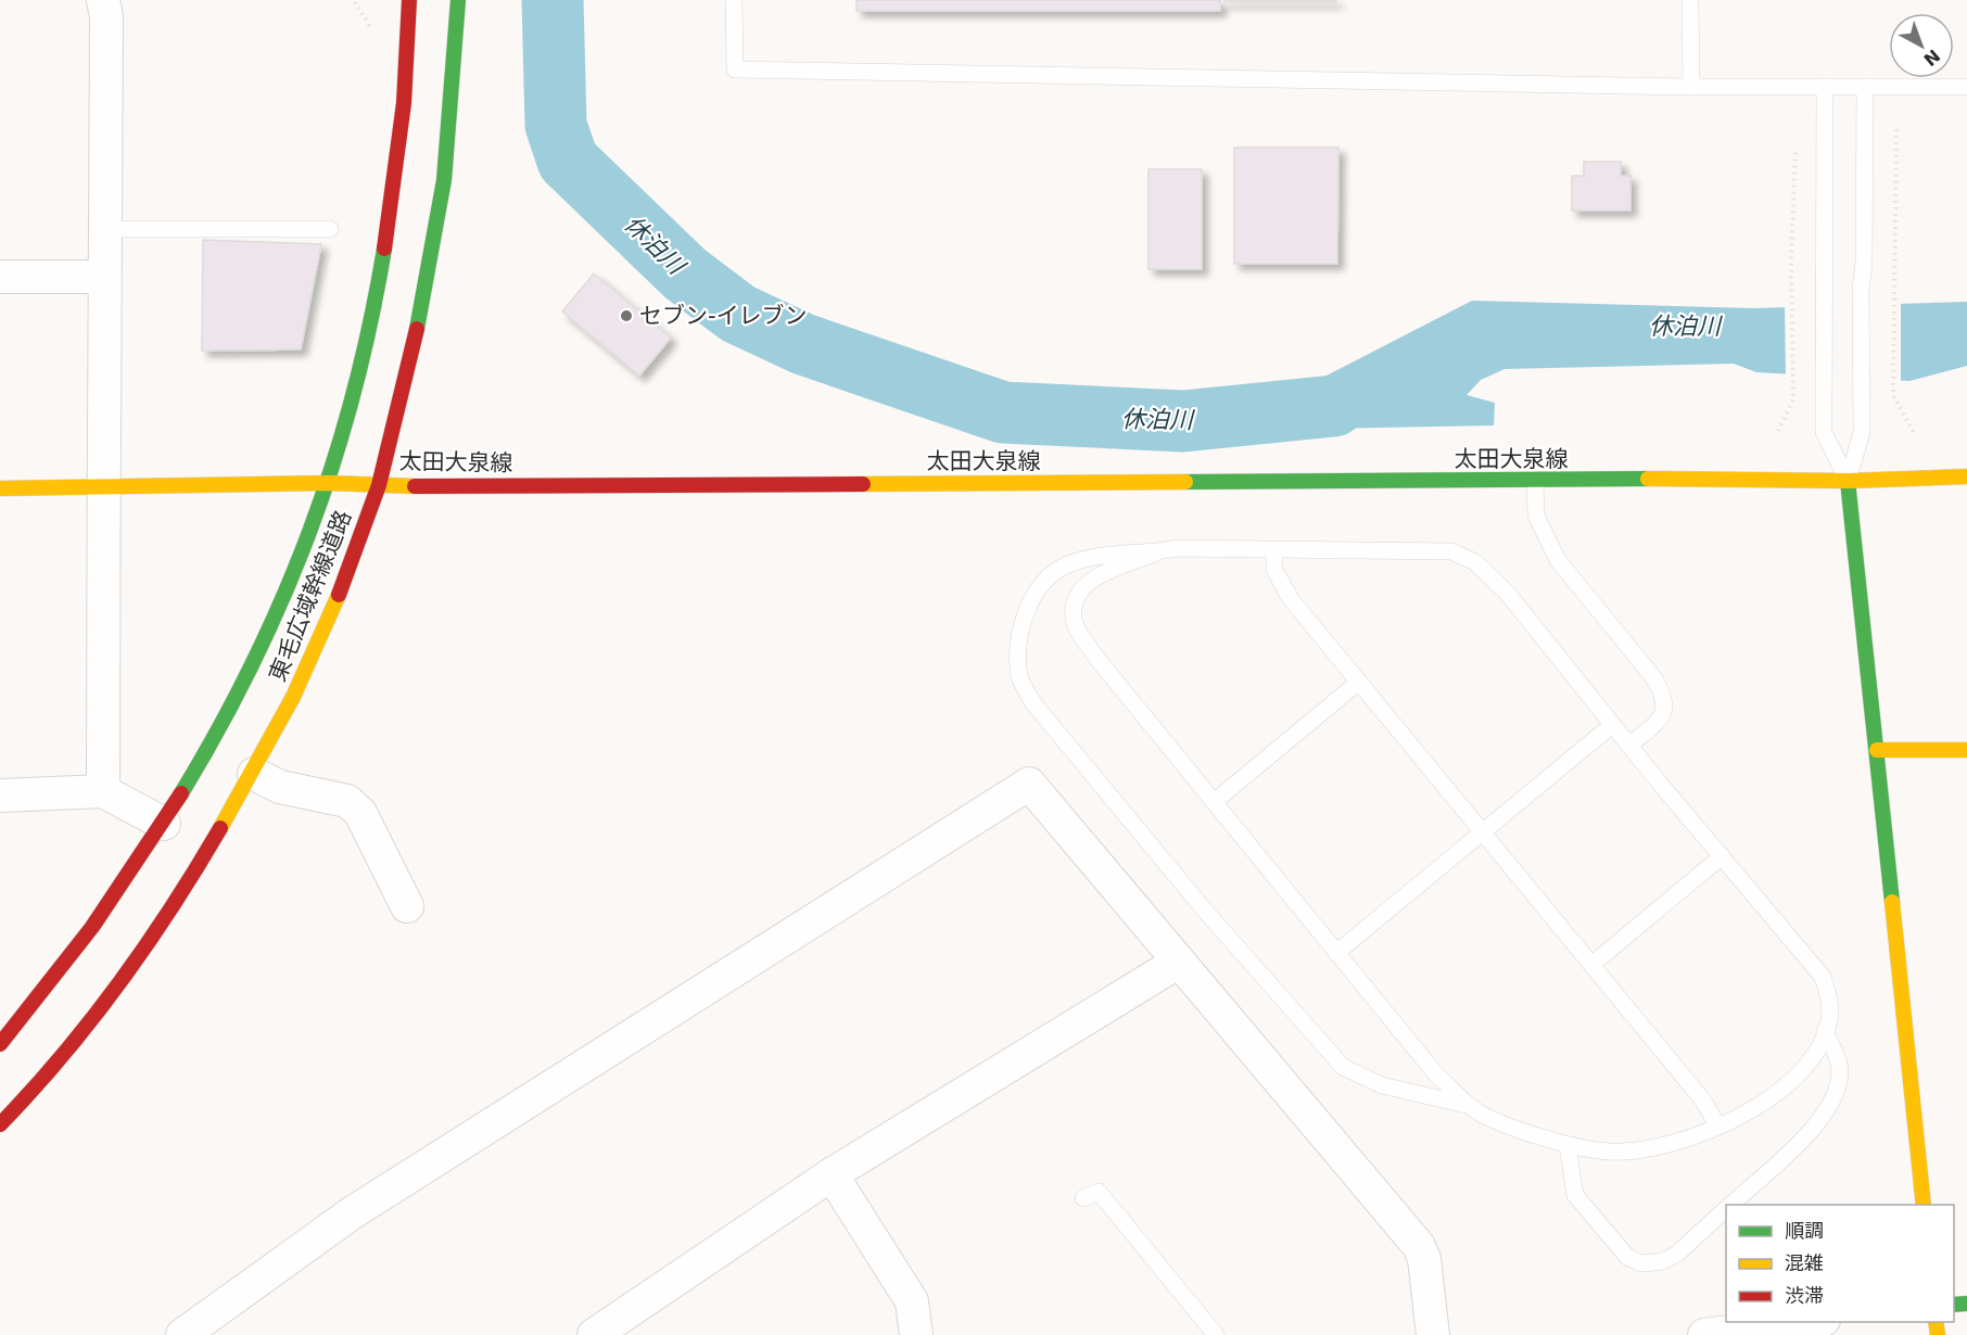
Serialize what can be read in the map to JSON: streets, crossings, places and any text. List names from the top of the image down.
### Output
{
  "streets": {
    "main road": ["太田大泉線", "東毛広域幹線道路"]
  },
  "crossings": [
    ["太田大泉線", "東毛広域幹線道路"]
  ],
  "water": ["休泊川"],
  "places": ["セブン-イレブン"],
  "legend": ["順調", "混雑", "渋滞"],
  "north": "bottom right"
}
